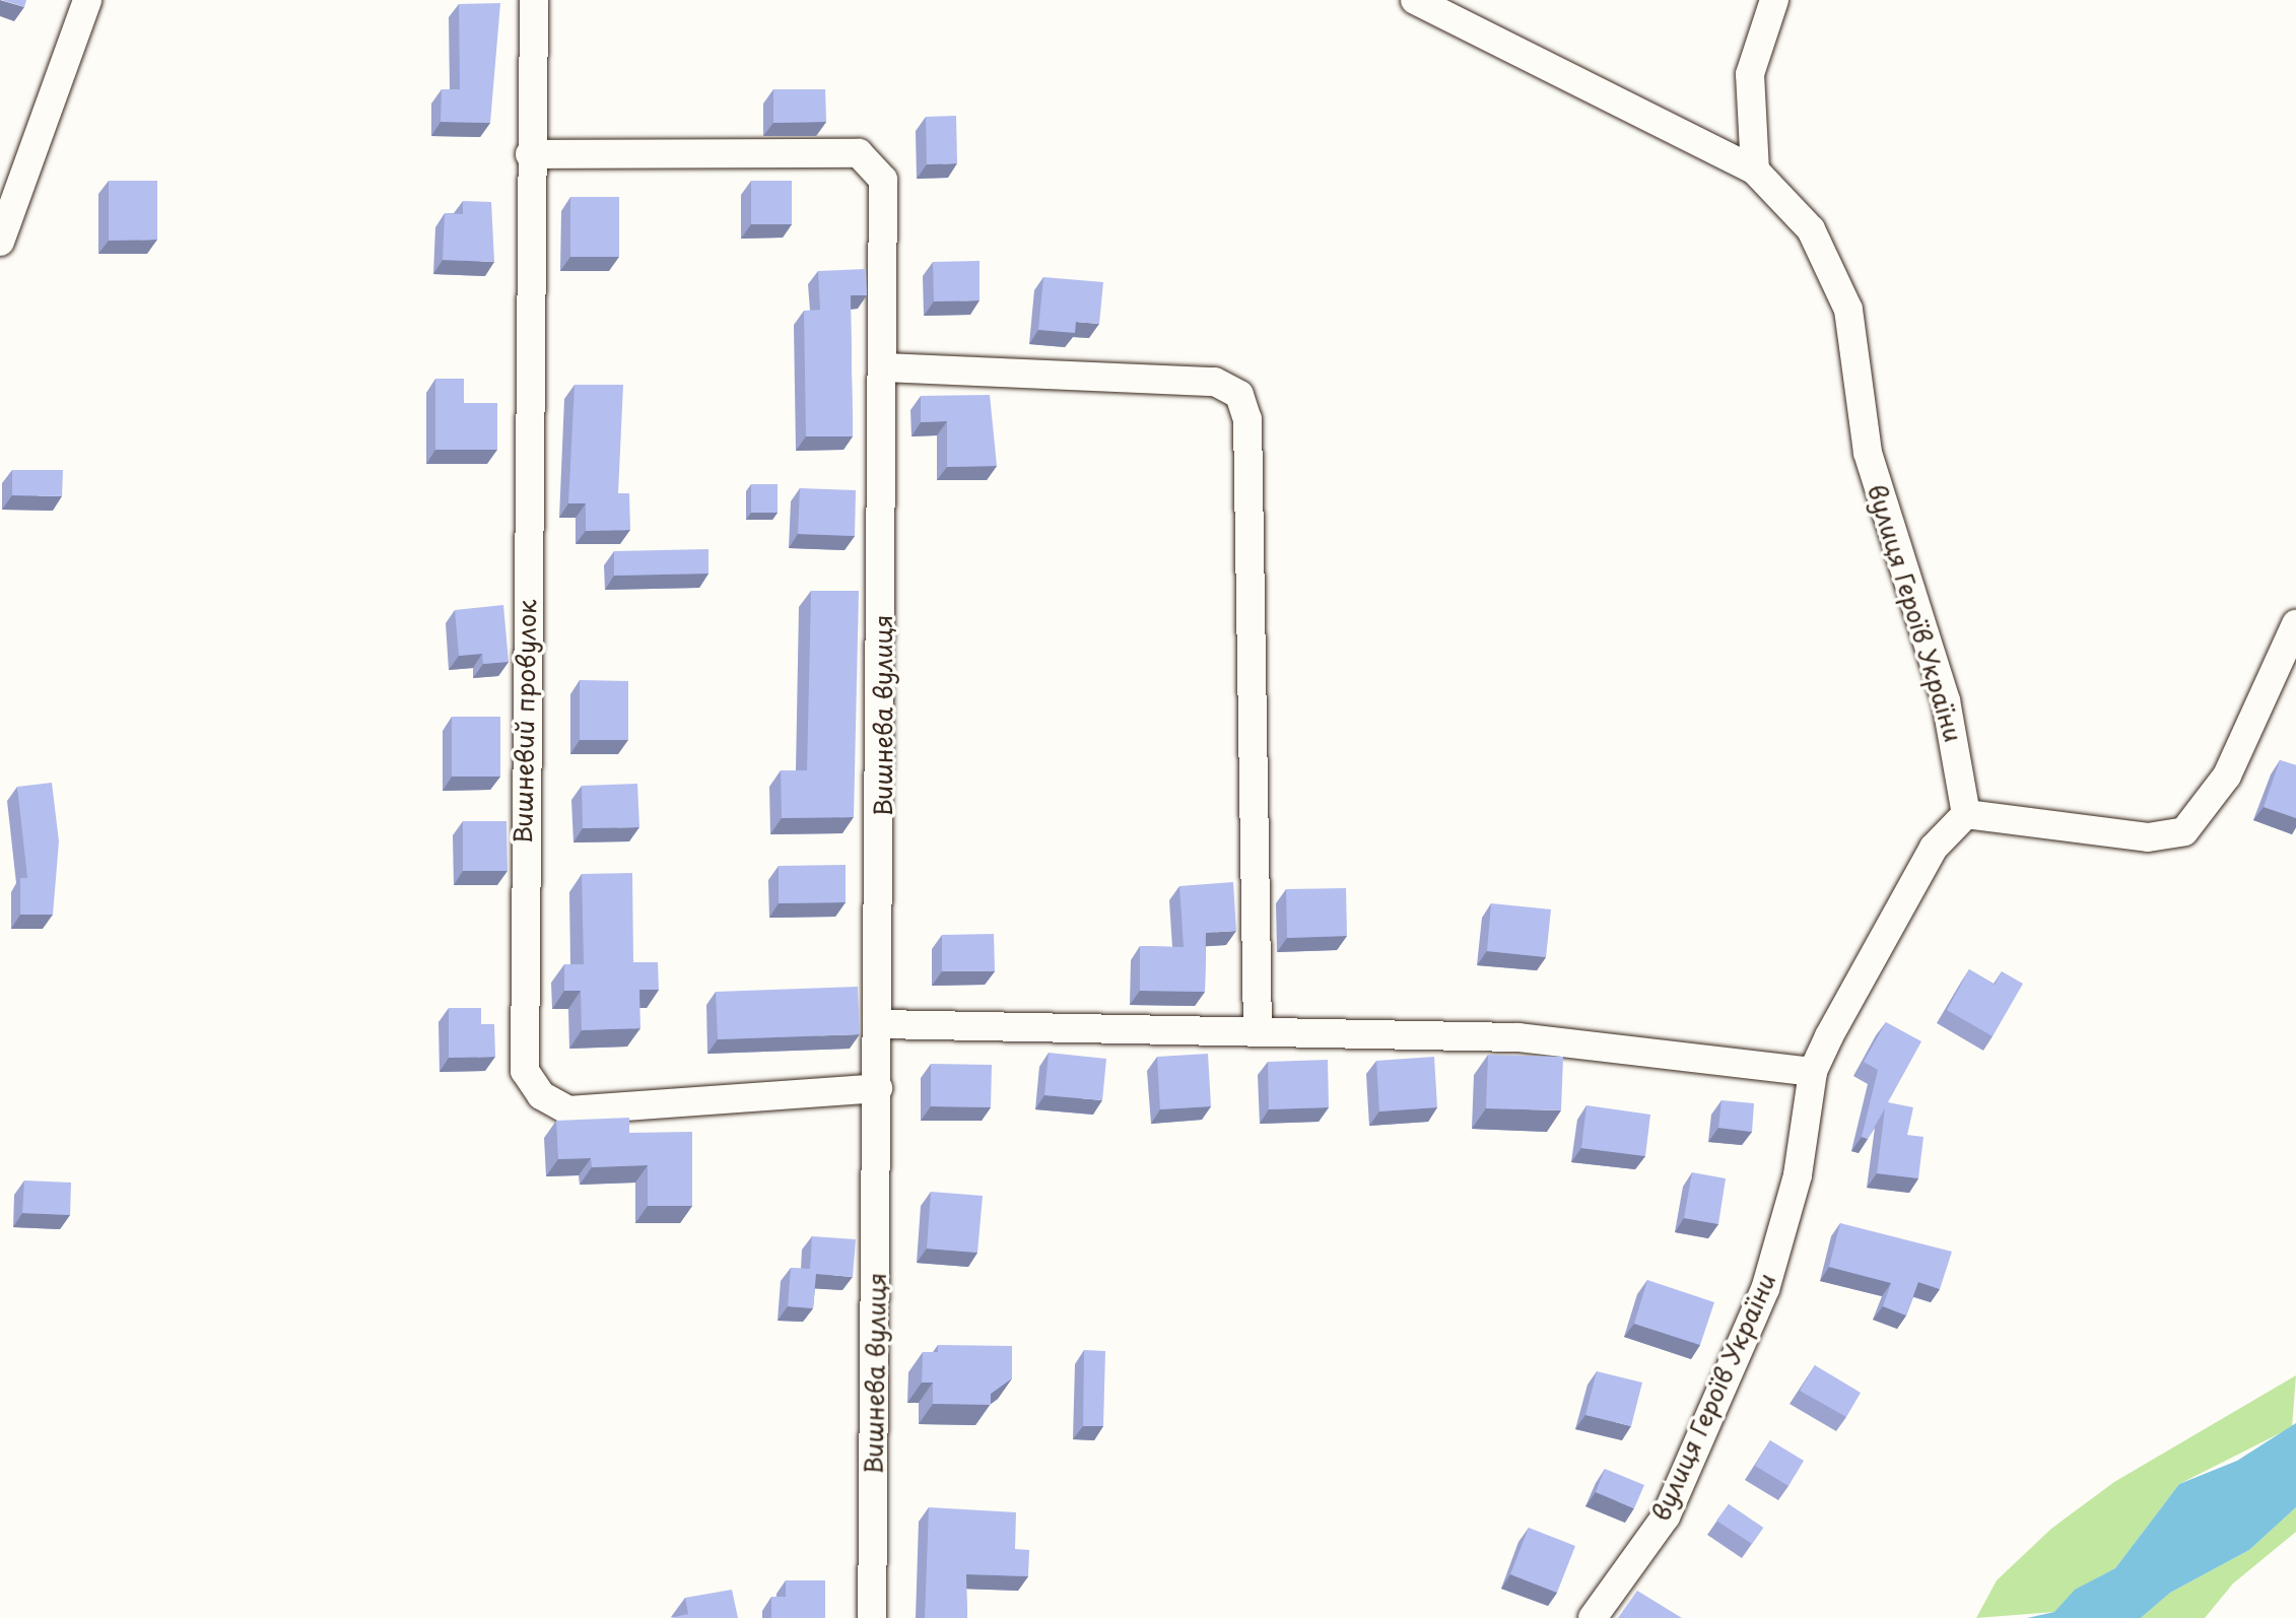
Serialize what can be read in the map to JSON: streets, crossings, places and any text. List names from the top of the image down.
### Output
{
  "streets": {
    "street": ["вулиця Героїв України", "Вишнева вулиця", "Вишневий провулок"]
  },
  "crossings": [
    ["Вишнева вулиця", "Вишневий провулок"]
  ]
}
